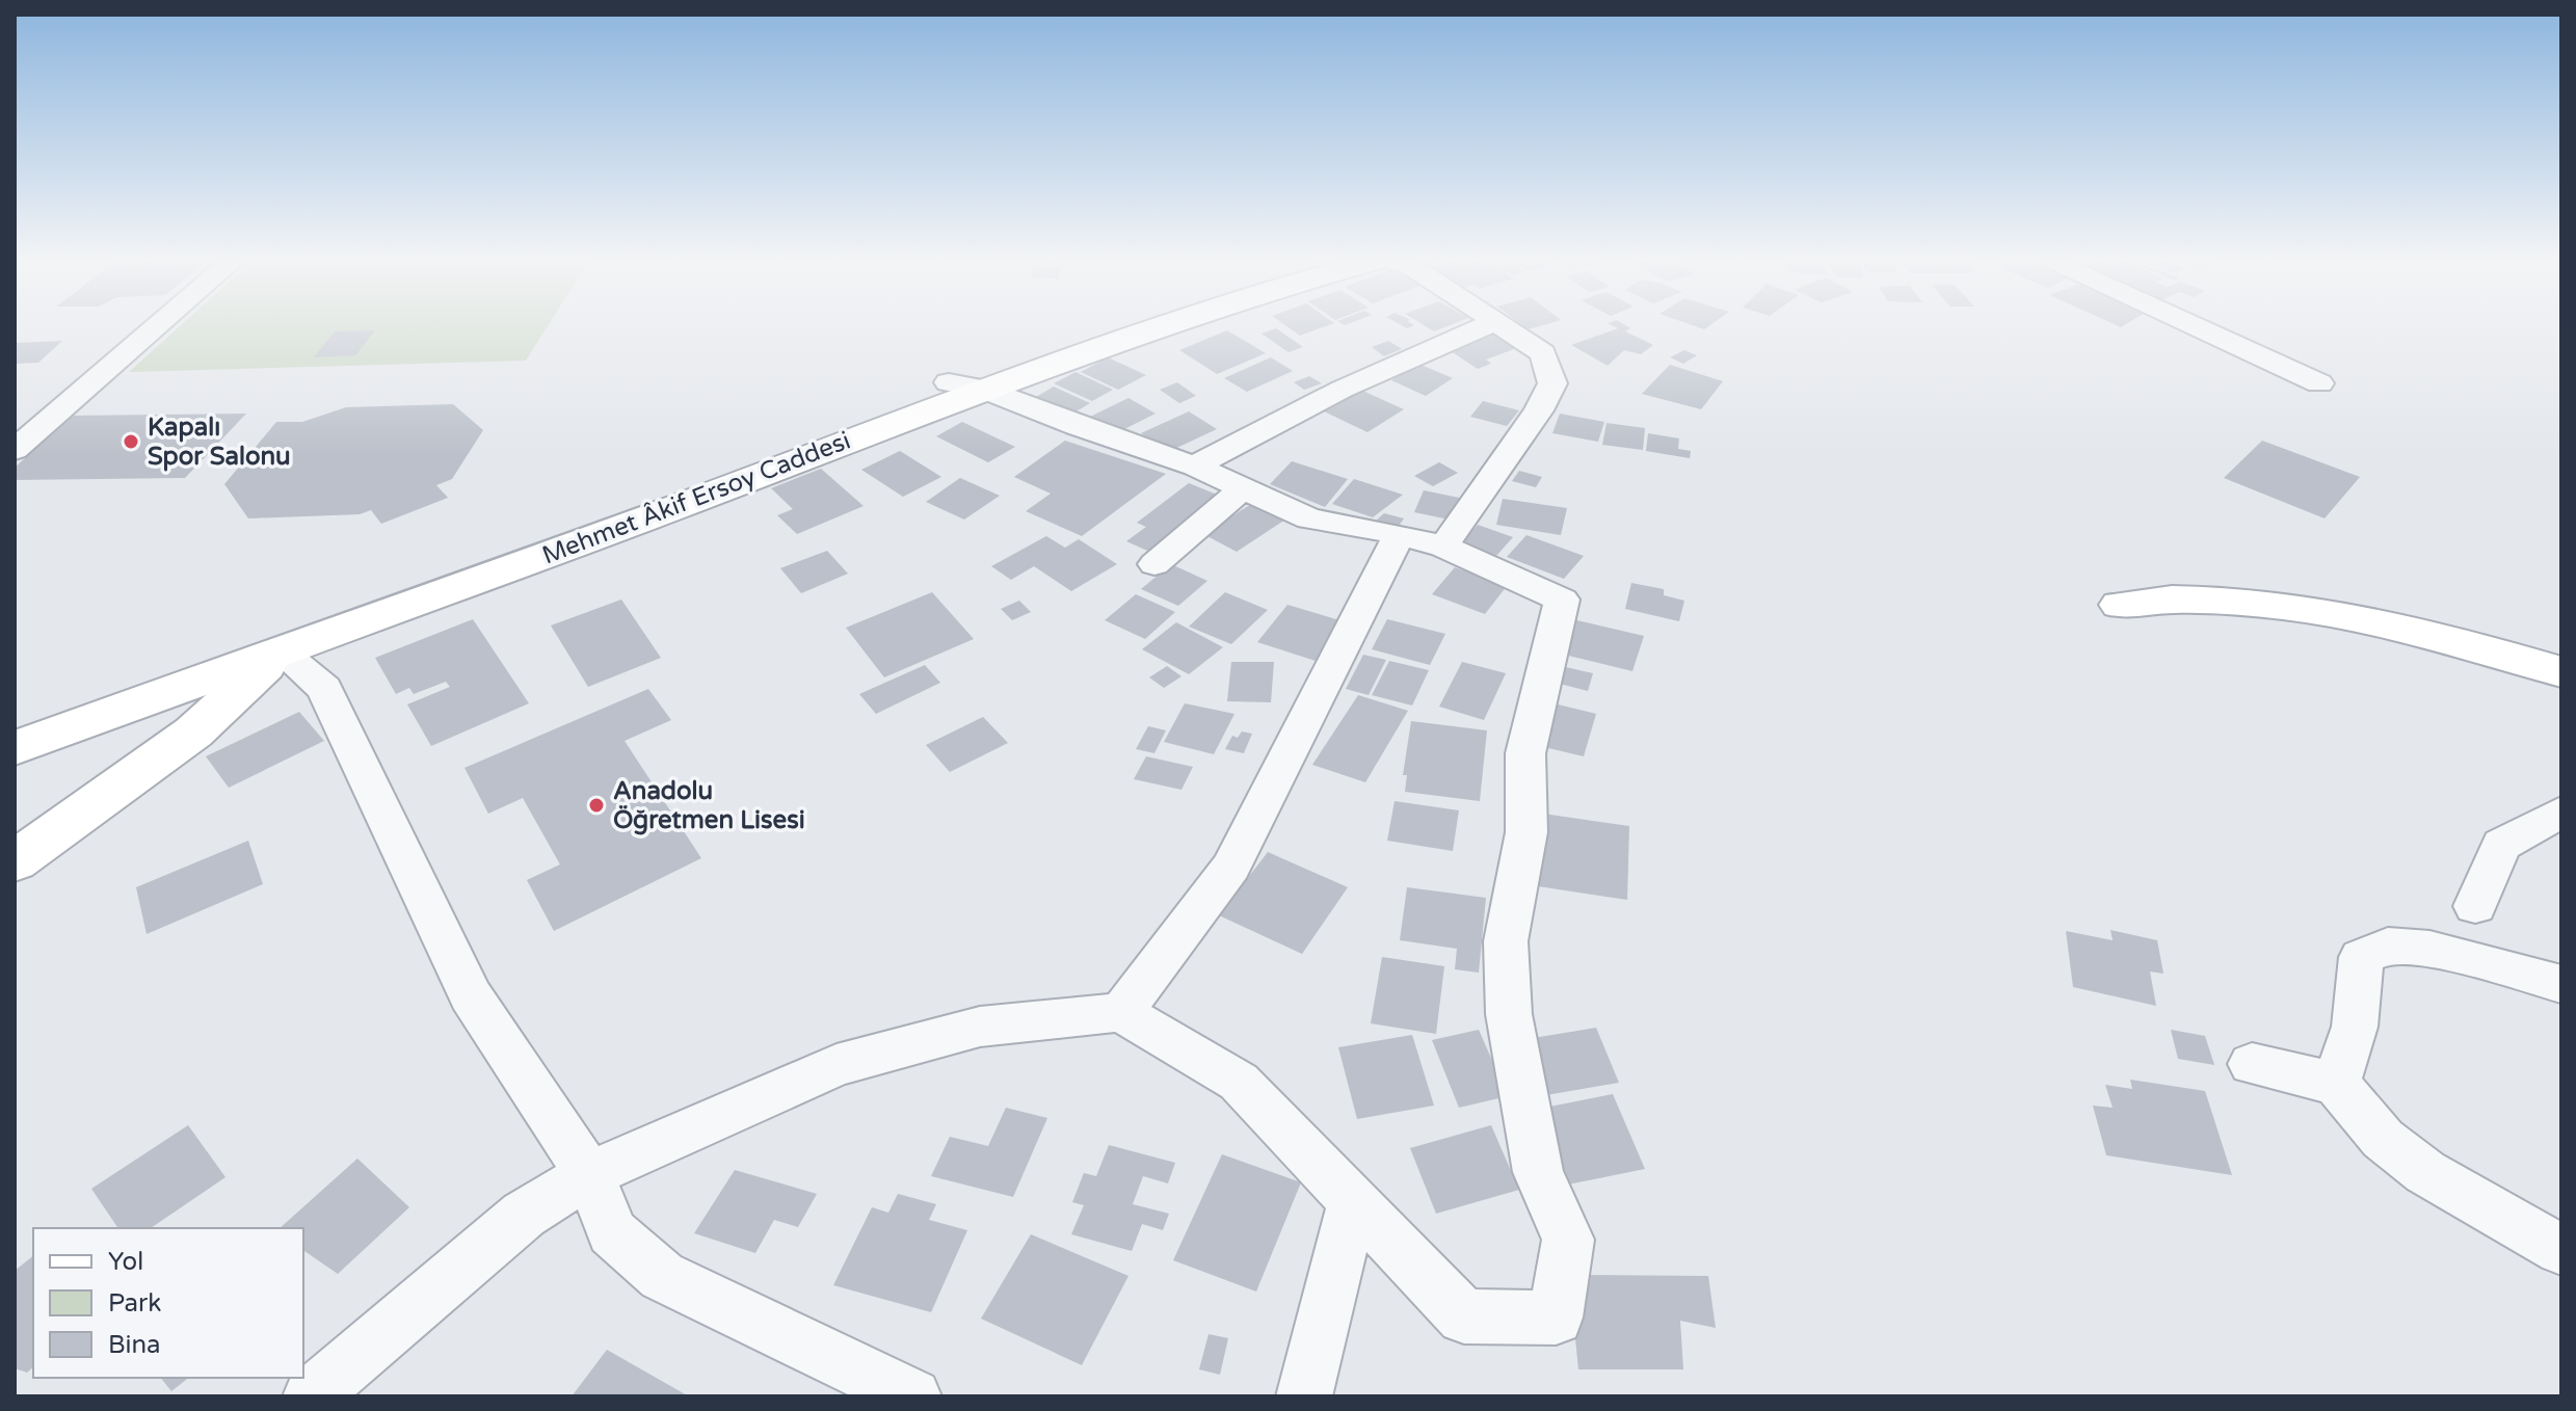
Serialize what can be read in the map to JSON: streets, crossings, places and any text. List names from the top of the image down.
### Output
{
  "streets": {
    "main road": ["Mehmet Âkif Ersoy Caddesi"]
  },
  "places": ["Kapalı Spor Salonu", "Anadolu Öğretmen Lisesi"],
  "legend": ["Yol", "Park", "Bina"]
}
